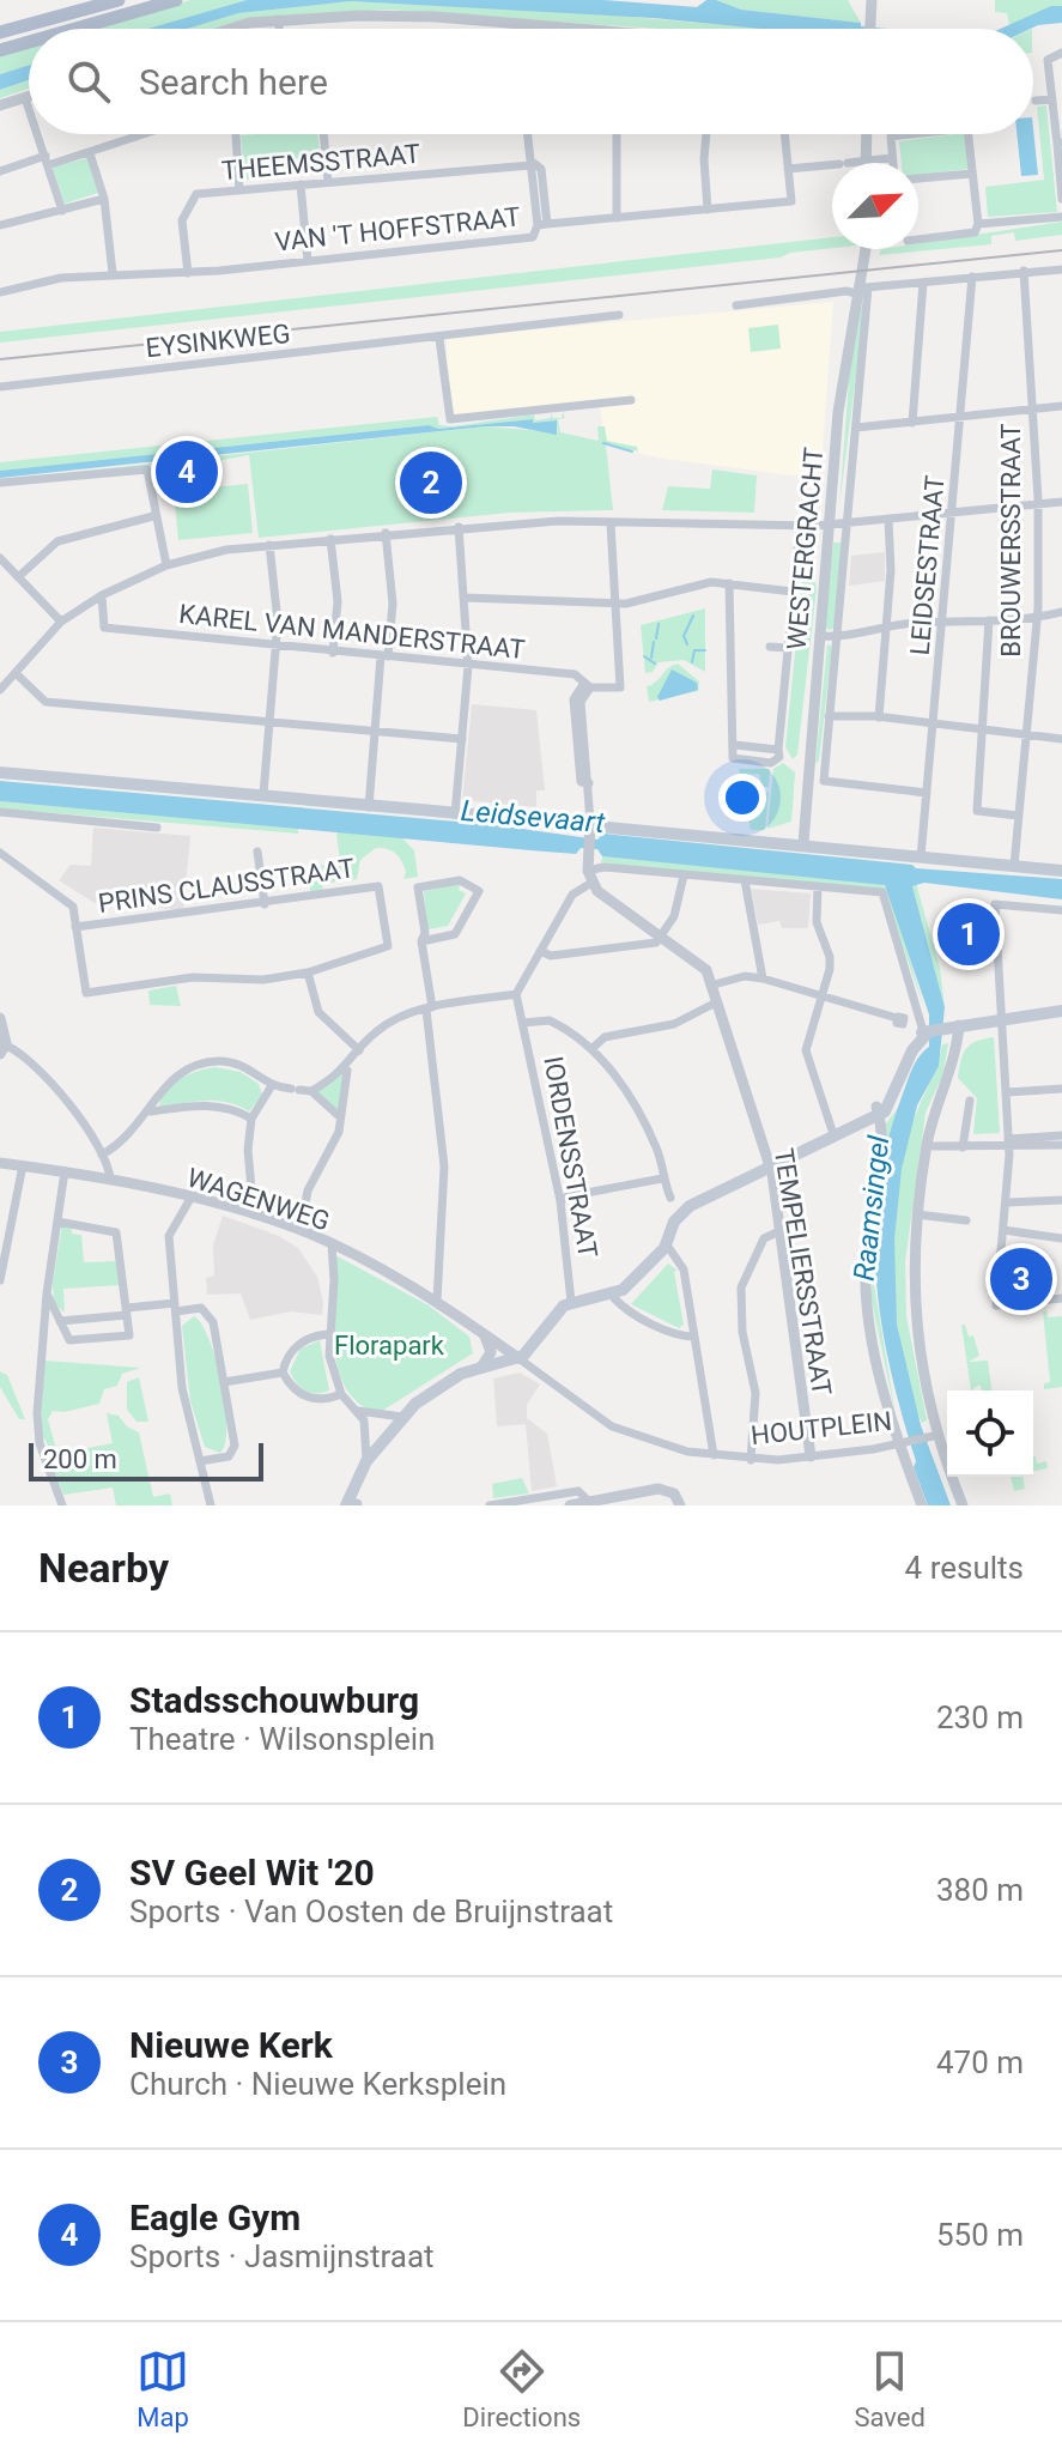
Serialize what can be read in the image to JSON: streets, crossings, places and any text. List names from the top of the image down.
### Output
{
  "streets": {
    "street": [
      "THEEMSSTRAAT",
      "VAN 'T HOFFSTRAAT",
      "EYSINKWEG",
      "BROUWERSSTRAAT",
      "WESTERGRACHT",
      "LEIDSESTRAAT",
      "KAREL VAN MANDERSTRAAT",
      "PRINS CLAUSSTRAAT",
      "IORDENSSTRAAT",
      "WAGENWEG",
      "TEMPELIERSSTRAAT",
      "HOUTPLEIN"
    ]
  },
  "crossings": [
    ["THEEMSSTRAAT", "VAN 'T HOFFSTRAAT"],
    ["WAGENWEG", "HOUTPLEIN"],
    ["TEMPELIERSSTRAAT", "HOUTPLEIN"]
  ],
  "water": ["Leidsevaart", "Raamsingel"],
  "parks": ["Florapark"],
  "scale_bar": "200 m",
  "north": "top right",
  "page": {
    "search": "Search here",
    "pins": [
      "4",
      "2",
      "1",
      "3"
    ],
    "scale": "200 m",
    "heading": ["Nearby", "4 results"],
    "list": [
      {
        "mark": "1",
        "name": "Stadsschouwburg",
        "note": "Theatre · Wilsonsplein",
        "value": "230 m"
      },
      {
        "mark": "2",
        "name": "SV Geel Wit '20",
        "note": "Sports · Van Oosten de Bruijnstraat",
        "value": "380 m"
      },
      {
        "mark": "3",
        "name": "Nieuwe Kerk",
        "note": "Church · Nieuwe Kerksplein",
        "value": "470 m"
      },
      {
        "mark": "4",
        "name": "Eagle Gym",
        "note": "Sports · Jasmijnstraat",
        "value": "550 m"
      }
    ],
    "nav": ["Map", "Directions", "Saved"]
  }
}
